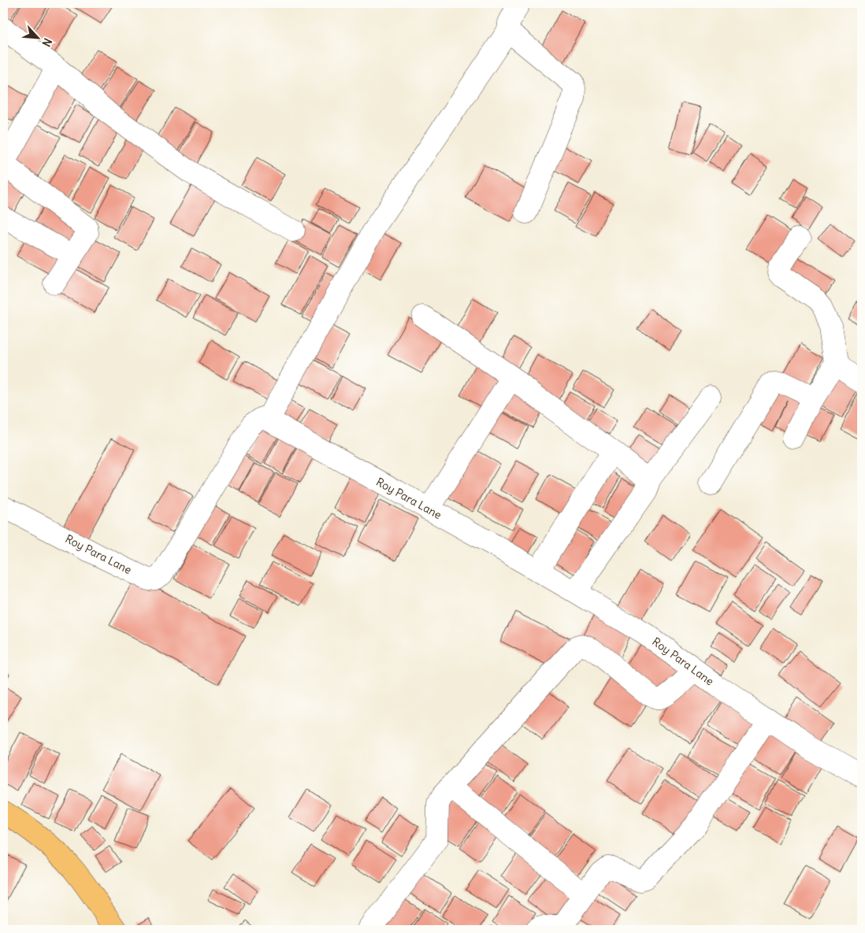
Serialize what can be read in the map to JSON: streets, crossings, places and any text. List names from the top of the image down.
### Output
{
  "streets": {
    "street": ["Roy Para Lane"]
  },
  "north": "bottom right"
}
